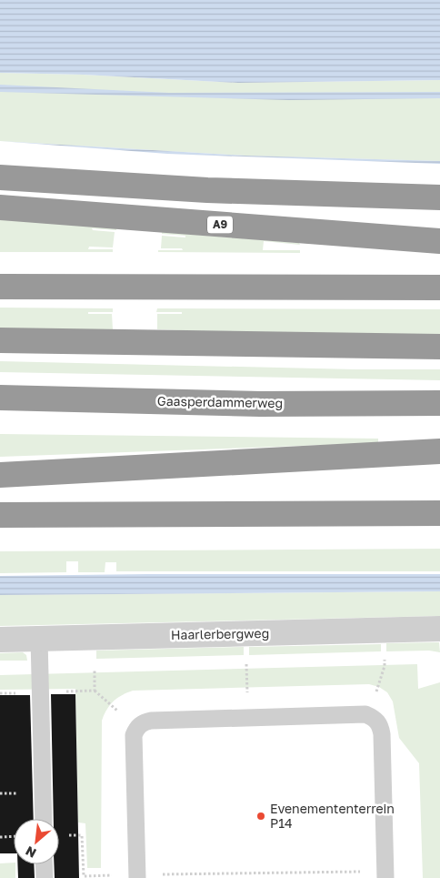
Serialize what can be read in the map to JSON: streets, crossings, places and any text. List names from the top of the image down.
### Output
{
  "streets": {
    "highway": ["A9", "Gaasperdammerweg"],
    "street": ["Haarlerbergweg"]
  },
  "places": ["Evenemententerrein P14"],
  "north": "bottom left"
}
